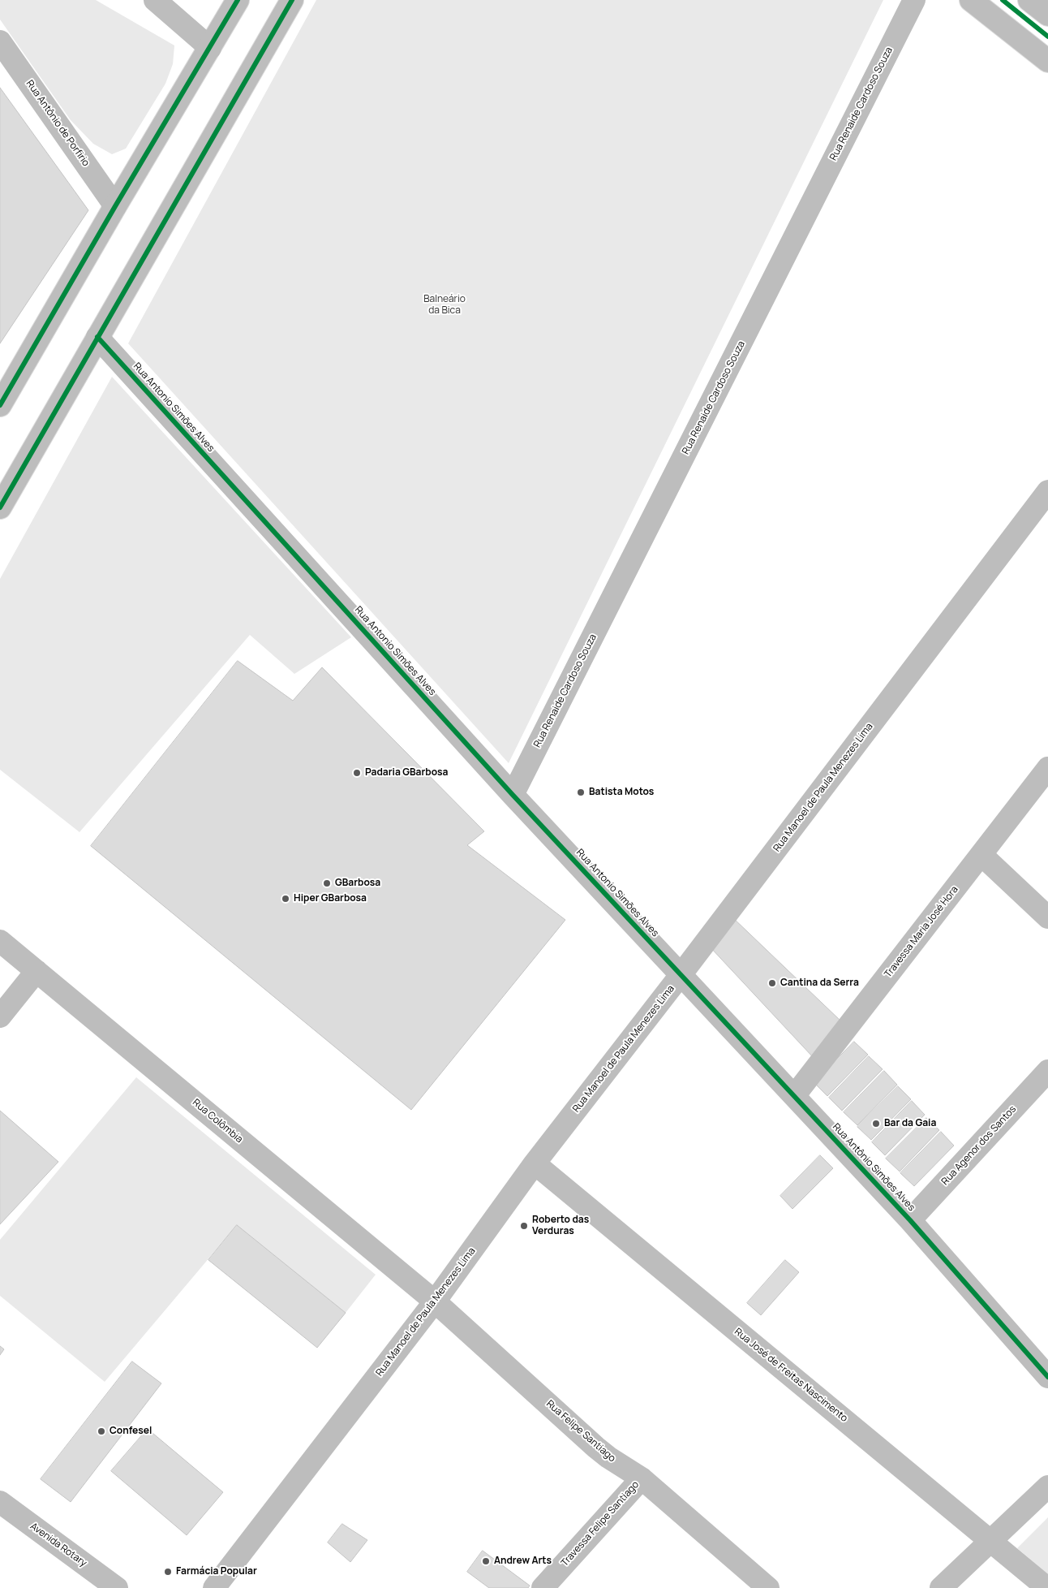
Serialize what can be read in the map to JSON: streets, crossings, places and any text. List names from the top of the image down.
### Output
{
  "streets": {
    "street": [
      "Rua Renaide Cardoso Souza",
      "Rua Antônio de Porfirio",
      "Rua Antonio Simões Alves",
      "Rua Manoel de Paula Menezes Lima",
      "Travessa Maria José Hora",
      "Rua Colômbia",
      "Rua Agenor dos Santos",
      "Rua Antônio Simões Alves",
      "Rua José de Freitas Nascimento",
      "Rua Felipe Santiago",
      "Travessa Felipe Santiago",
      "Avenida Rotary"
    ]
  },
  "crossings": [
    ["Rua Renaide Cardoso Souza", "Rua Antonio Simões Alves"],
    ["Rua Antonio Simões Alves", "Rua Manoel de Paula Menezes Lima"],
    ["Rua Antonio Simões Alves", "Rua Antônio Simões Alves"],
    ["Rua Manoel de Paula Menezes Lima", "Rua Colômbia"],
    ["Rua Manoel de Paula Menezes Lima", "Rua Antônio Simões Alves"],
    ["Rua Manoel de Paula Menezes Lima", "Rua José de Freitas Nascimento"],
    ["Rua Manoel de Paula Menezes Lima", "Rua Felipe Santiago"],
    ["Travessa Maria José Hora", "Rua Antônio Simões Alves"],
    ["Rua Colômbia", "Rua Felipe Santiago"],
    ["Rua Agenor dos Santos", "Rua Antônio Simões Alves"],
    ["Rua Felipe Santiago", "Travessa Felipe Santiago"]
  ],
  "parks": ["Balneário da Bica"],
  "places": [
    "Padaria GBarbosa",
    "Batista Motos",
    "GBarbosa",
    "Hiper GBarbosa",
    "Cantina da Serra",
    "Bar da Gaia",
    "Roberto das Verduras",
    "Confesel",
    "Andrew Arts",
    "Farmácia Popular"
  ]
}
